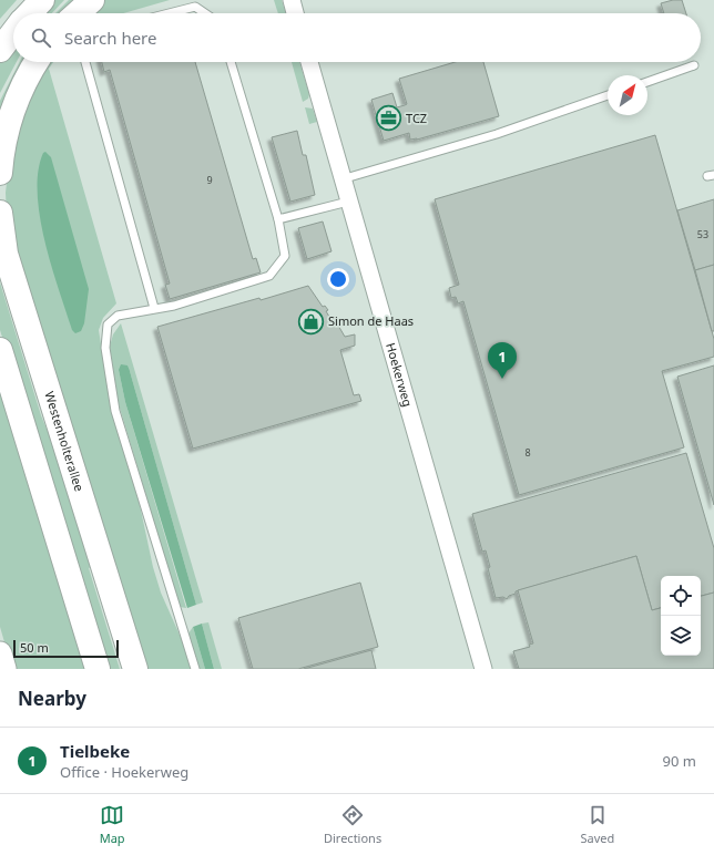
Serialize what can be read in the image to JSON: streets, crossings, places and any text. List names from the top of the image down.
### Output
{
  "streets": {
    "main road": ["Westenholterallee"],
    "street": ["Hoekerweg"]
  },
  "places": {
    "office": ["TCZ"],
    "shop": ["Simon de Haas"]
  },
  "house_numbers": ["9", "53", "8"],
  "scale_bar": "50 m",
  "north": "top right",
  "page": {
    "search": "Search here",
    "pins": "1",
    "scale": "50 m",
    "heading": "Nearby",
    "list": [
      {
        "mark": "1",
        "name": "Tielbeke",
        "note": "Office · Hoekerweg",
        "value": "90 m"
      }
    ],
    "nav": ["Map", "Directions", "Saved"]
  }
}
